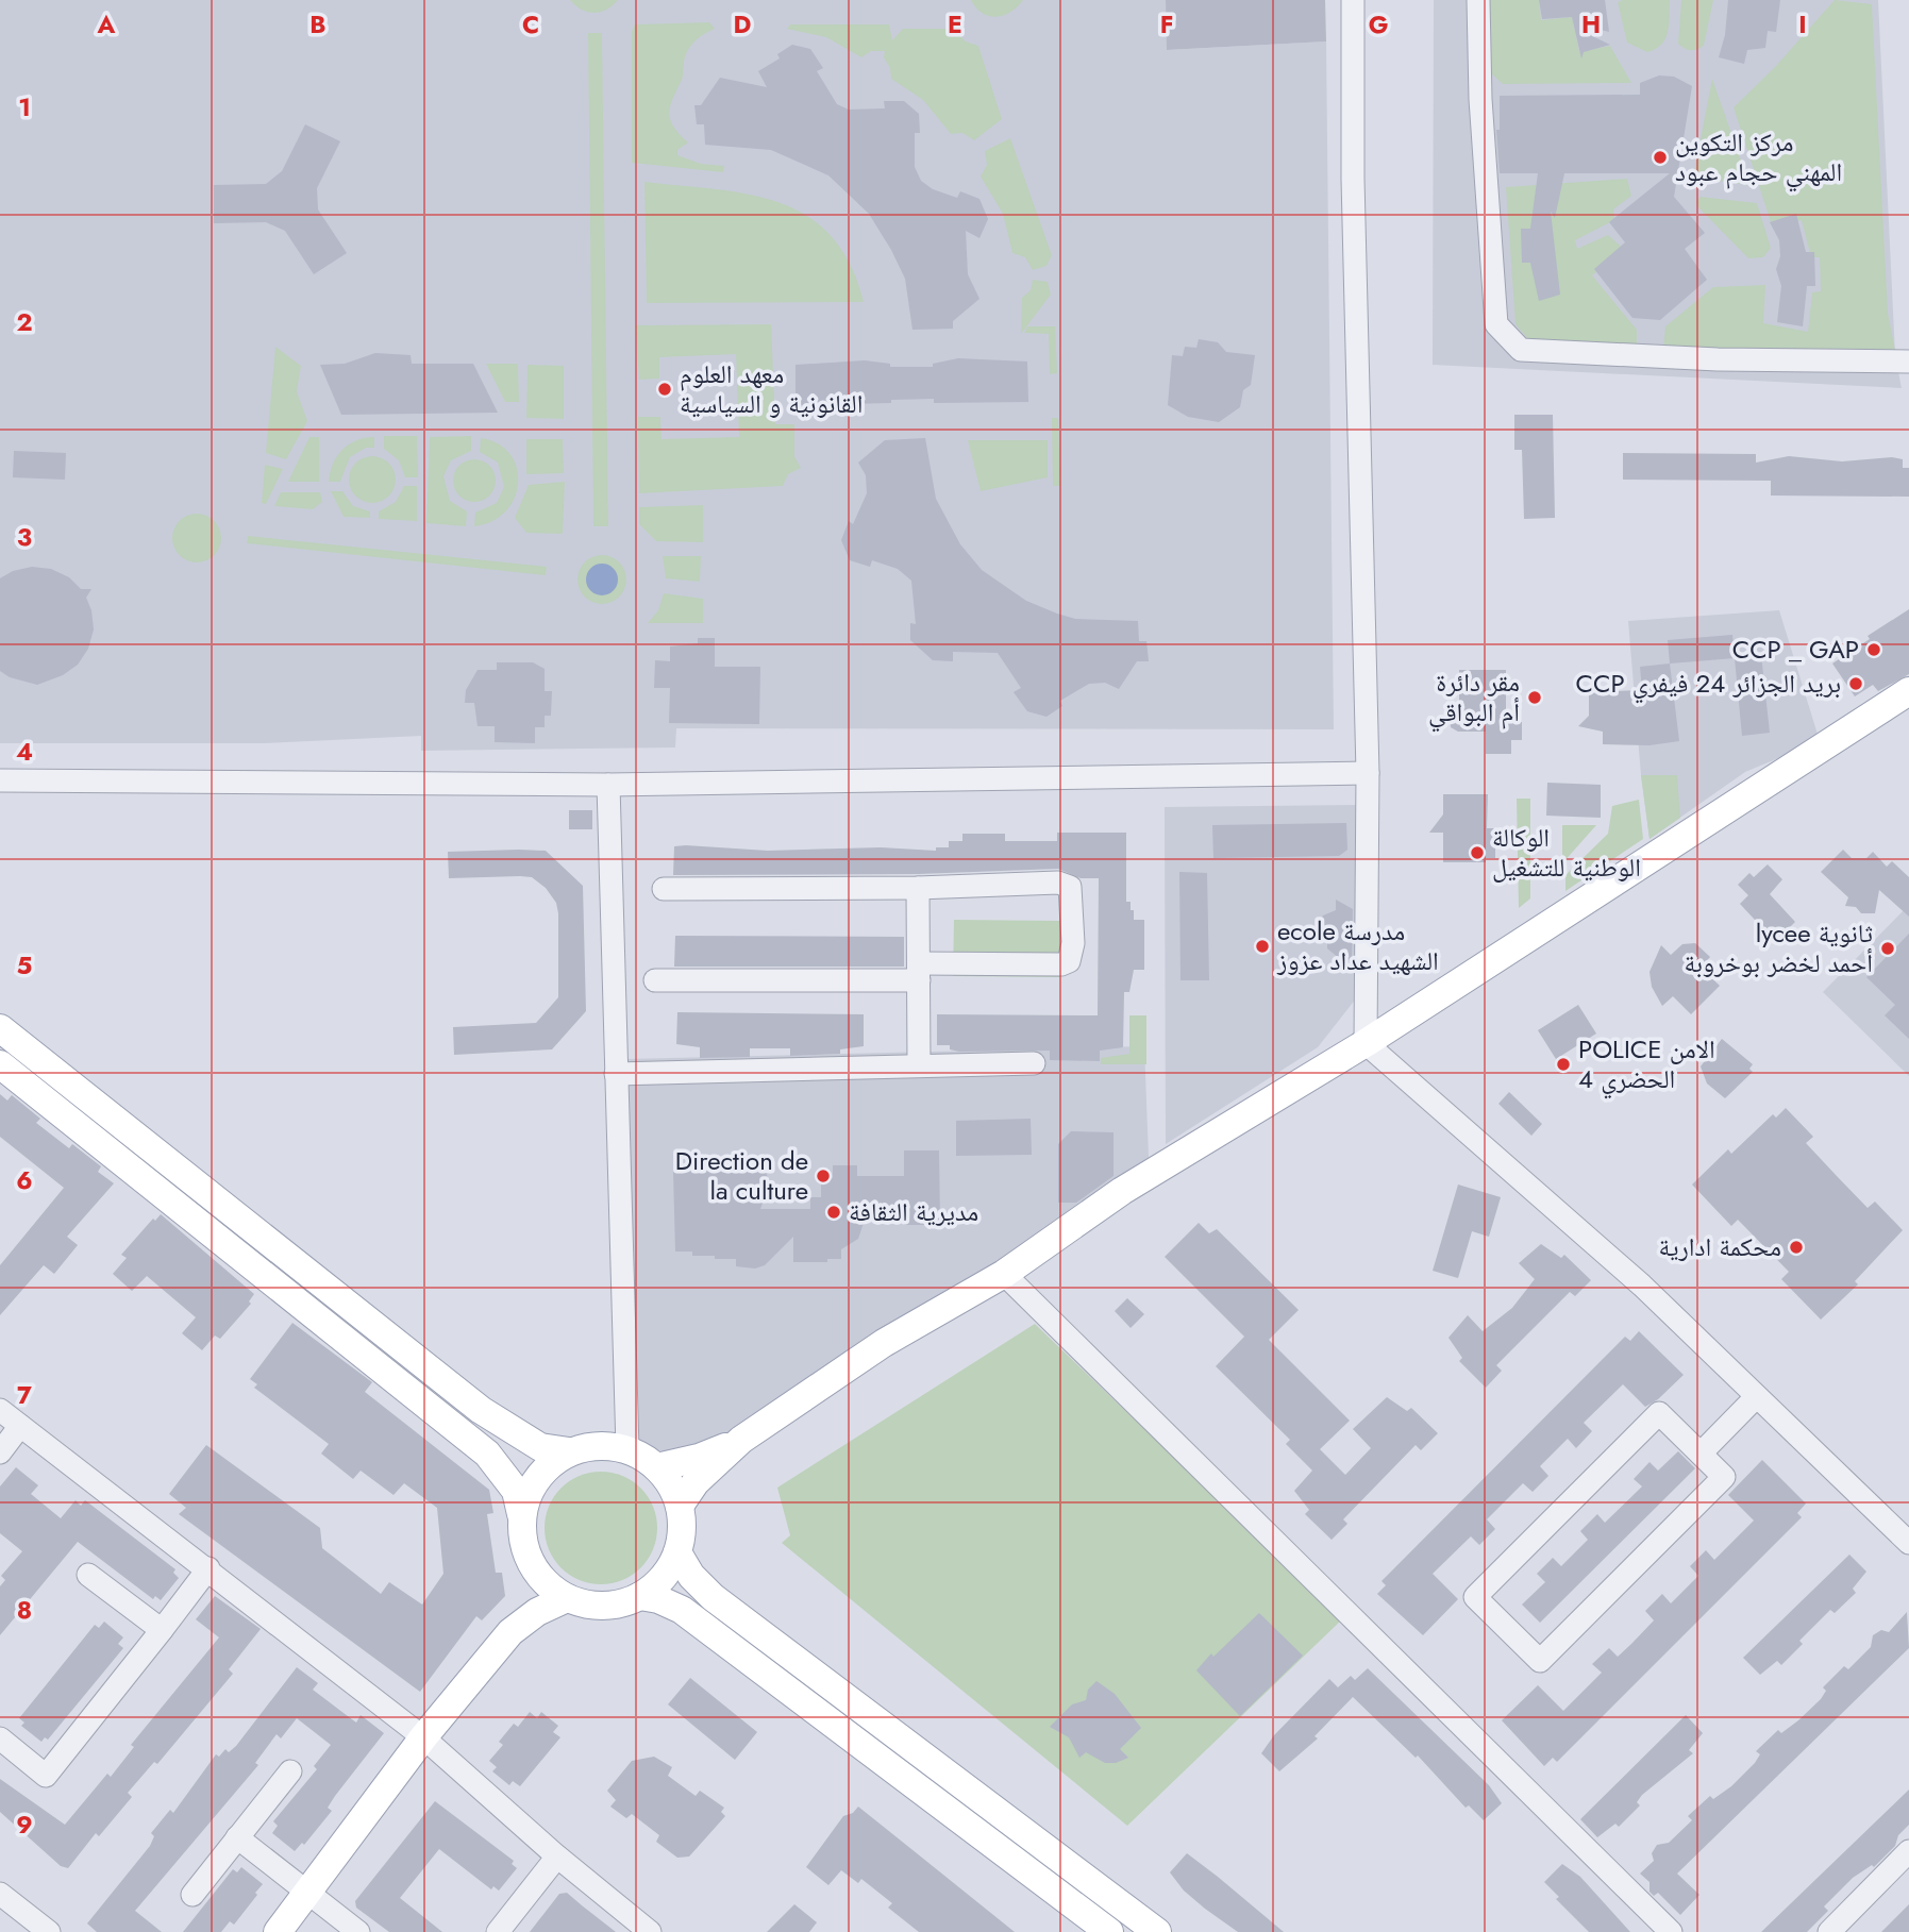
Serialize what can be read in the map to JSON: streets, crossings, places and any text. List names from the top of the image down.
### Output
{
  "places": [
    "مركز التكوين المهني حجام عبود",
    "معهد العلوم القانونية و السياسية",
    "CCP _ GAP",
    "CCP بريد الجزائر 24 فيفري",
    "مقر دائرة أم البواقي",
    "الوكالة الوطنية للتشغيل",
    "ecole مدرسة الشهيد عداد عزوز",
    "lycee ثانوية أحمد لخضر بوخروبة",
    "POLICE الامن الحضري 4",
    "Direction de la culture",
    "مديرية الثقافة",
    "محكمة ادارية"
  ],
  "grid": {
    "columns": [
      "A",
      "B",
      "C",
      "D",
      "E",
      "F",
      "G",
      "H",
      "I"
    ],
    "rows": [
      "1",
      "2",
      "3",
      "4",
      "5",
      "6",
      "7",
      "8",
      "9"
    ]
  }
}
